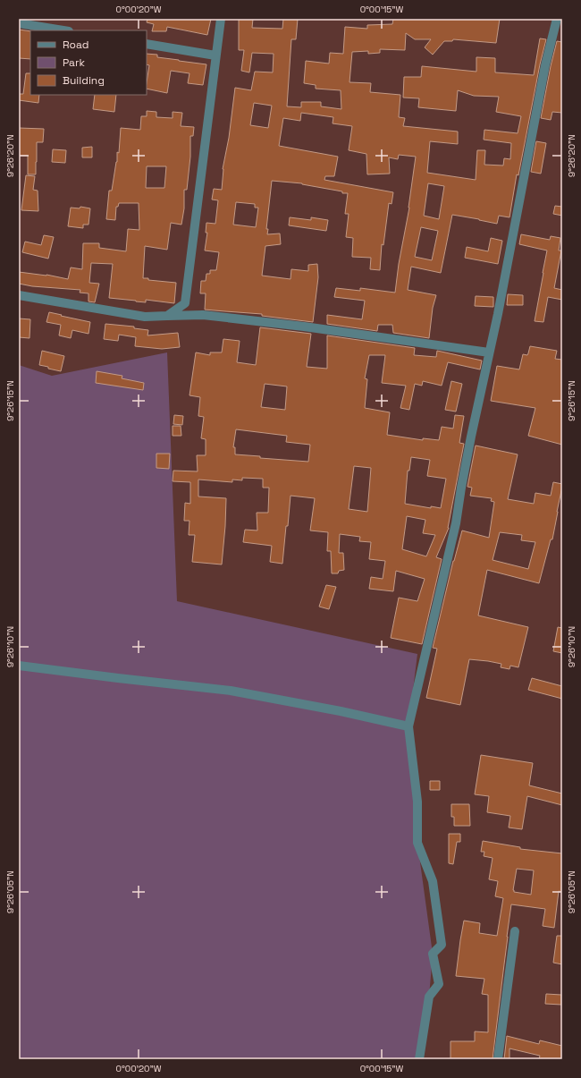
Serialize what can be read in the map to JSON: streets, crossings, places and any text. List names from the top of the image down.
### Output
{
  "legend": ["Road", "Park", "Building"],
  "coordinates": [
    "0°00'20\"W",
    "0°00'15\"W",
    "9°26'20\"N",
    "9°26'15\"N",
    "9°26'10\"N",
    "9°26'05\"N"
  ]
}
